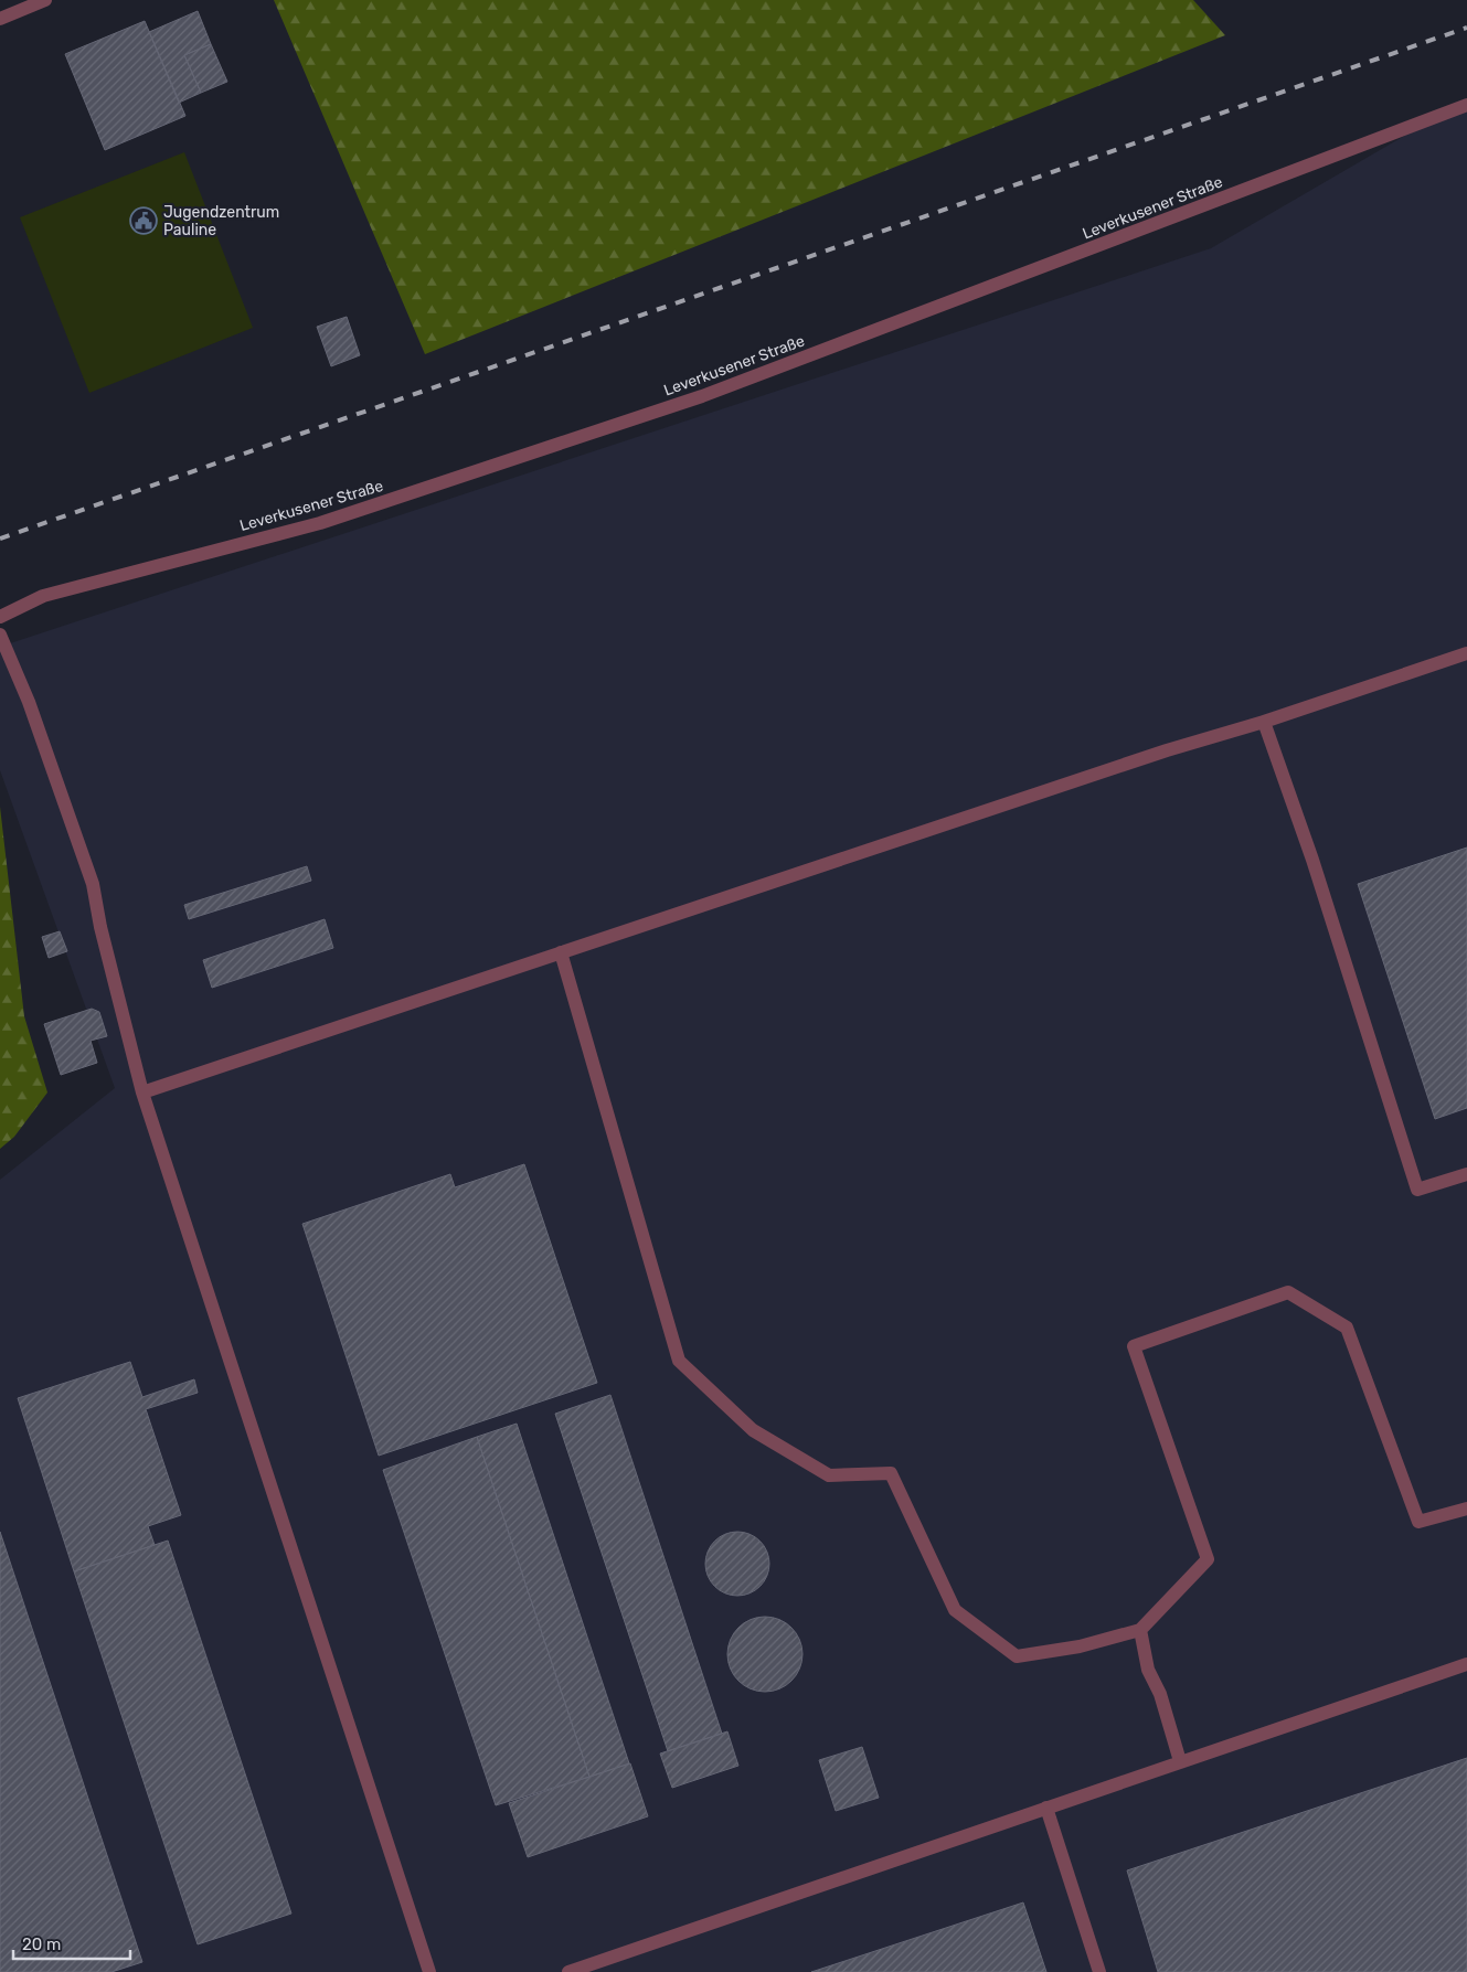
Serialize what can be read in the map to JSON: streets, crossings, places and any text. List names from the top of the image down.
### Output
{
  "streets": {
    "street": ["Leverkusener Straße"]
  },
  "places": {
    "public building": ["Jugendzentrum Pauline"]
  },
  "scale_bar": "20 m"
}
